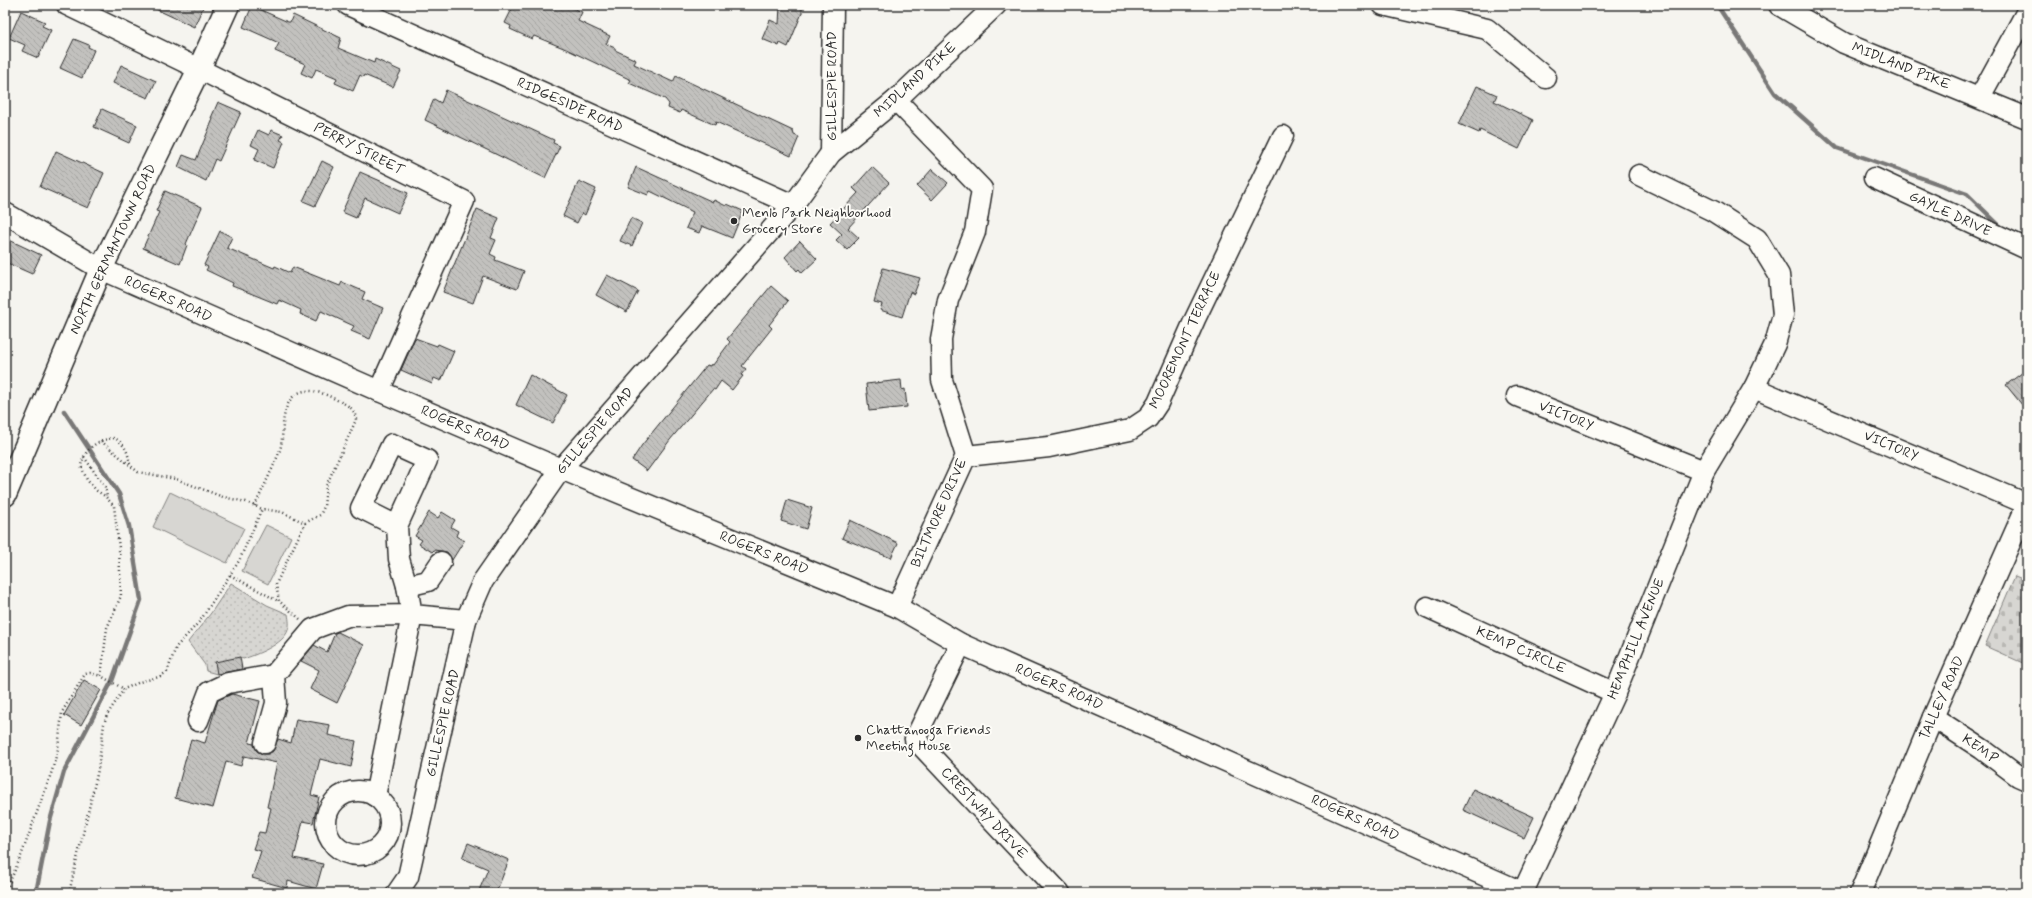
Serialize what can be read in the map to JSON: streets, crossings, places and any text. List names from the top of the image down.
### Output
{
  "streets": {
    "main road": ["NORTH GERMANTOWN ROAD"],
    "street": [
      "MIDLAND PIKE",
      "GILLESPIE ROAD",
      "RIDGESIDE ROAD",
      "PERRY STREET",
      "GAYLE DRIVE",
      "ROGERS ROAD",
      "MOOREMONT TERRACE",
      "VICTORY",
      "BILTMORE DRIVE",
      "HEMPHILL AVENUE",
      "KEMP CIRCLE",
      "TALLEY ROAD",
      "KEMP",
      "CRESTWAY DRIVE"
    ]
  },
  "crossings": [
    ["MIDLAND PIKE", "GILLESPIE ROAD"],
    ["MIDLAND PIKE", "BILTMORE DRIVE"],
    ["GILLESPIE ROAD", "RIDGESIDE ROAD"],
    ["GILLESPIE ROAD", "ROGERS ROAD"],
    ["PERRY STREET", "NORTH GERMANTOWN ROAD"],
    ["PERRY STREET", "ROGERS ROAD"],
    ["NORTH GERMANTOWN ROAD", "ROGERS ROAD"],
    ["ROGERS ROAD", "BILTMORE DRIVE"],
    ["ROGERS ROAD", "HEMPHILL AVENUE"],
    ["ROGERS ROAD", "CRESTWAY DRIVE"],
    ["MOOREMONT TERRACE", "BILTMORE DRIVE"],
    ["VICTORY", "HEMPHILL AVENUE"],
    ["VICTORY", "TALLEY ROAD"],
    ["HEMPHILL AVENUE", "KEMP CIRCLE"],
    ["TALLEY ROAD", "KEMP"]
  ],
  "places": ["Menlo Park Neighborhood Grocery Store", "Chattanooga Friends Meeting House"]
}
